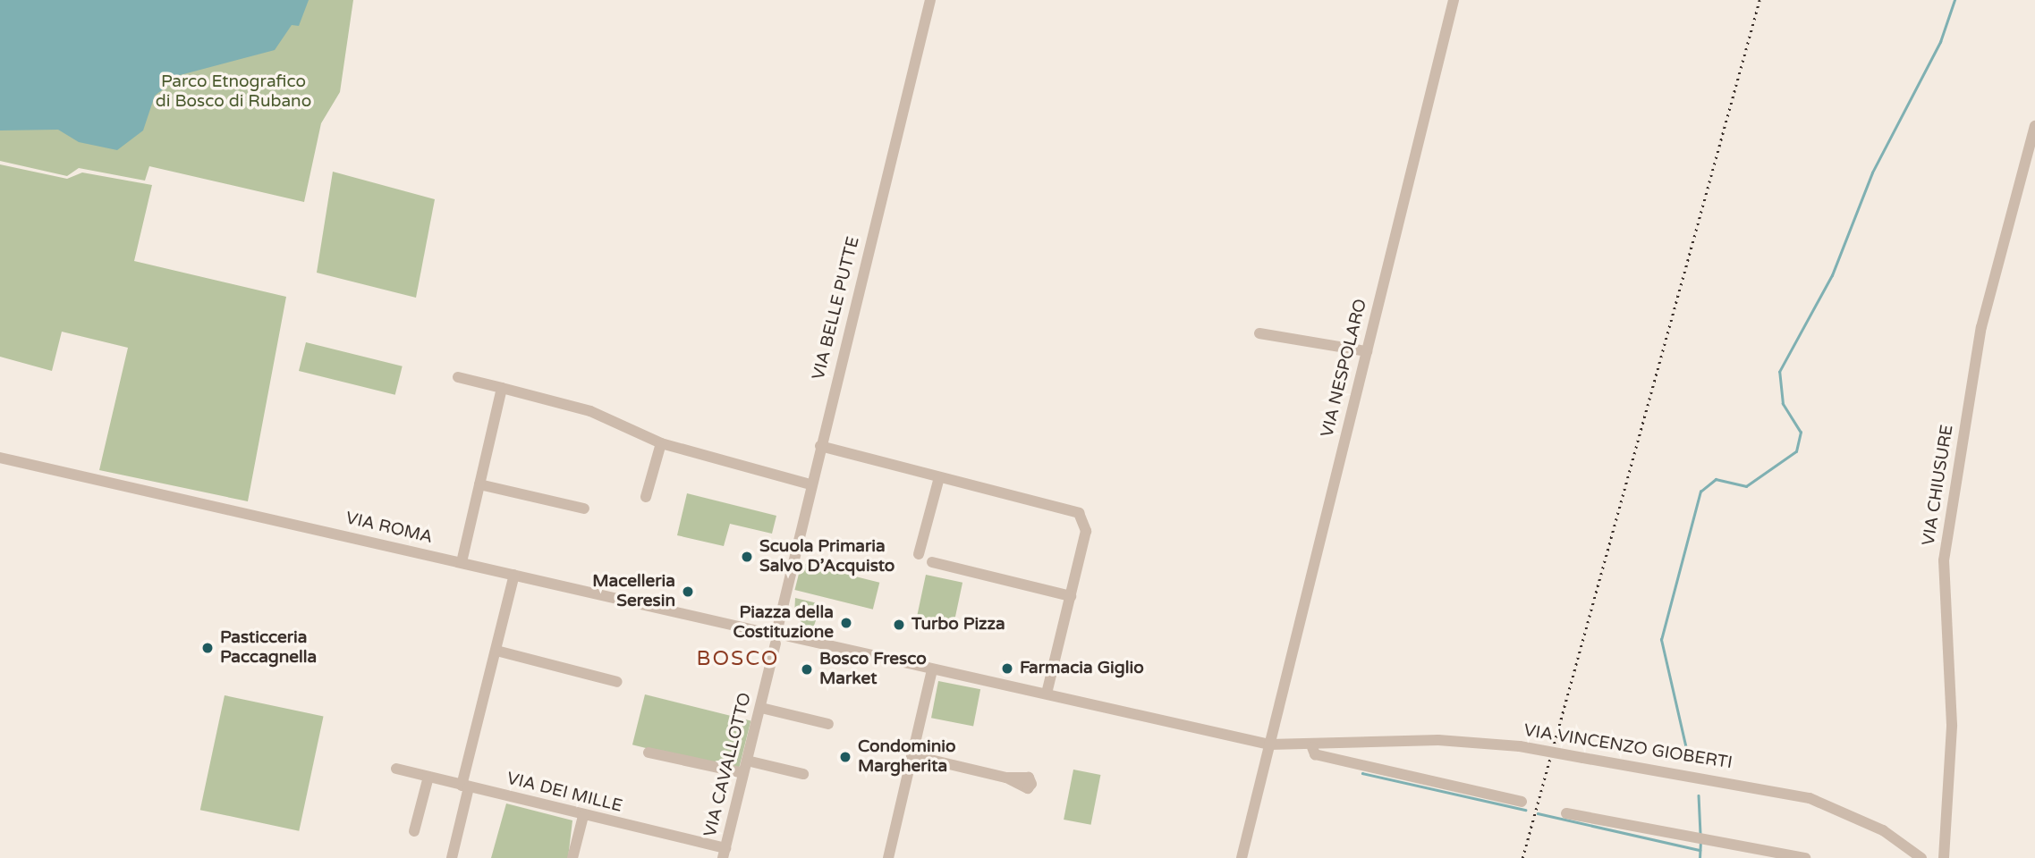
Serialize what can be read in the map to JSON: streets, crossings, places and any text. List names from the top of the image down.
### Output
{
  "streets": {
    "street": [
      "VIA BELLE PUTTE",
      "VIA NESPOLARO",
      "VIA CHIUSURE",
      "VIA ROMA",
      "VIA VINCENZO GIOBERTI",
      "VIA CAVALLOTTO",
      "VIA DEI MILLE"
    ]
  },
  "crossings": [
    ["VIA BELLE PUTTE", "VIA ROMA"],
    ["VIA BELLE PUTTE", "VIA VINCENZO GIOBERTI"],
    ["VIA BELLE PUTTE", "VIA CAVALLOTTO"],
    ["VIA NESPOLARO", "VIA VINCENZO GIOBERTI"],
    ["VIA ROMA", "VIA VINCENZO GIOBERTI"],
    ["VIA ROMA", "VIA CAVALLOTTO"],
    ["VIA VINCENZO GIOBERTI", "VIA CAVALLOTTO"],
    ["VIA CAVALLOTTO", "VIA DEI MILLE"]
  ],
  "districts": ["BOSCO"],
  "parks": ["Parco Etnografico di Bosco di Rubano"],
  "places": [
    "Scuola Primaria Salvo D’Acquisto",
    "Macelleria Seresin",
    "Piazza della Costituzione",
    "Turbo Pizza",
    "Pasticceria Paccagnella",
    "Farmacia Giglio",
    "Bosco Fresco Market",
    "Condominio Margherita"
  ]
}
